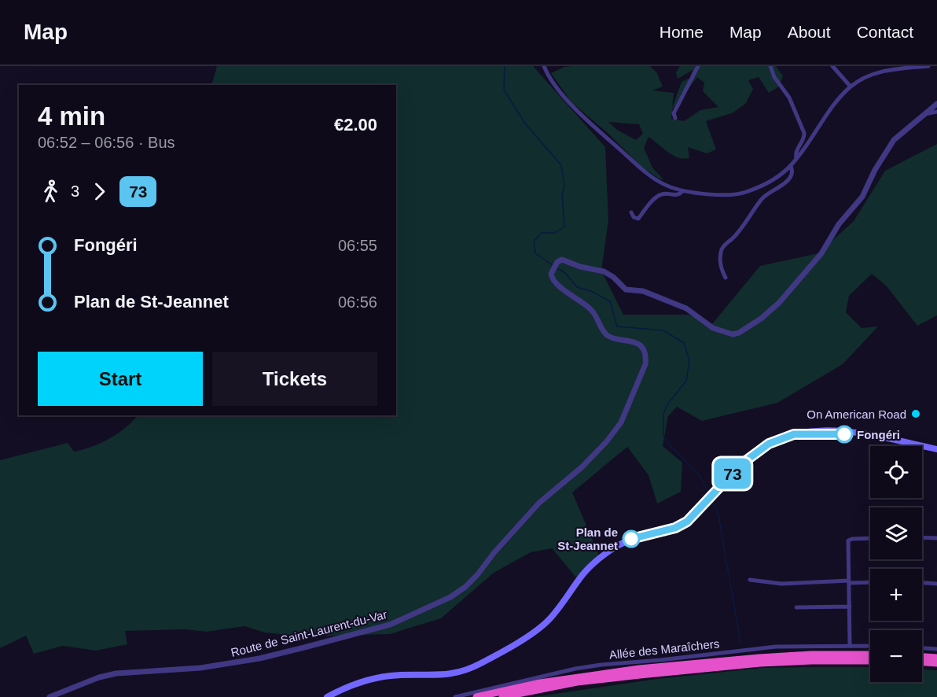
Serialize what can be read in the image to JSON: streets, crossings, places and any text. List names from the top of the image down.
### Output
{
  "streets": {
    "street": ["Route de Saint-Laurent-du-Var", "Allée des Maraîchers"]
  },
  "places": ["On American Road", "Fongéri", "Plan de St-Jeannet"],
  "lines": ["bus line 73"],
  "page": {
    "header": "Map",
    "nav": [
      "Home",
      "Map",
      "About",
      "Contact"
    ],
    "on_map": "73",
    "heading": ["4 min", "06:52 – 06:56 · Bus", "€2.00"],
    "legs": ["3", "73"],
    "list": [
      {
        "name": "Fongéri",
        "value": "06:55"
      },
      {
        "name": "Plan de St-Jeannet",
        "value": "06:56"
      }
    ],
    "buttons": ["Start", "Tickets"],
    "map_buttons": ["+", "−"]
  }
}
